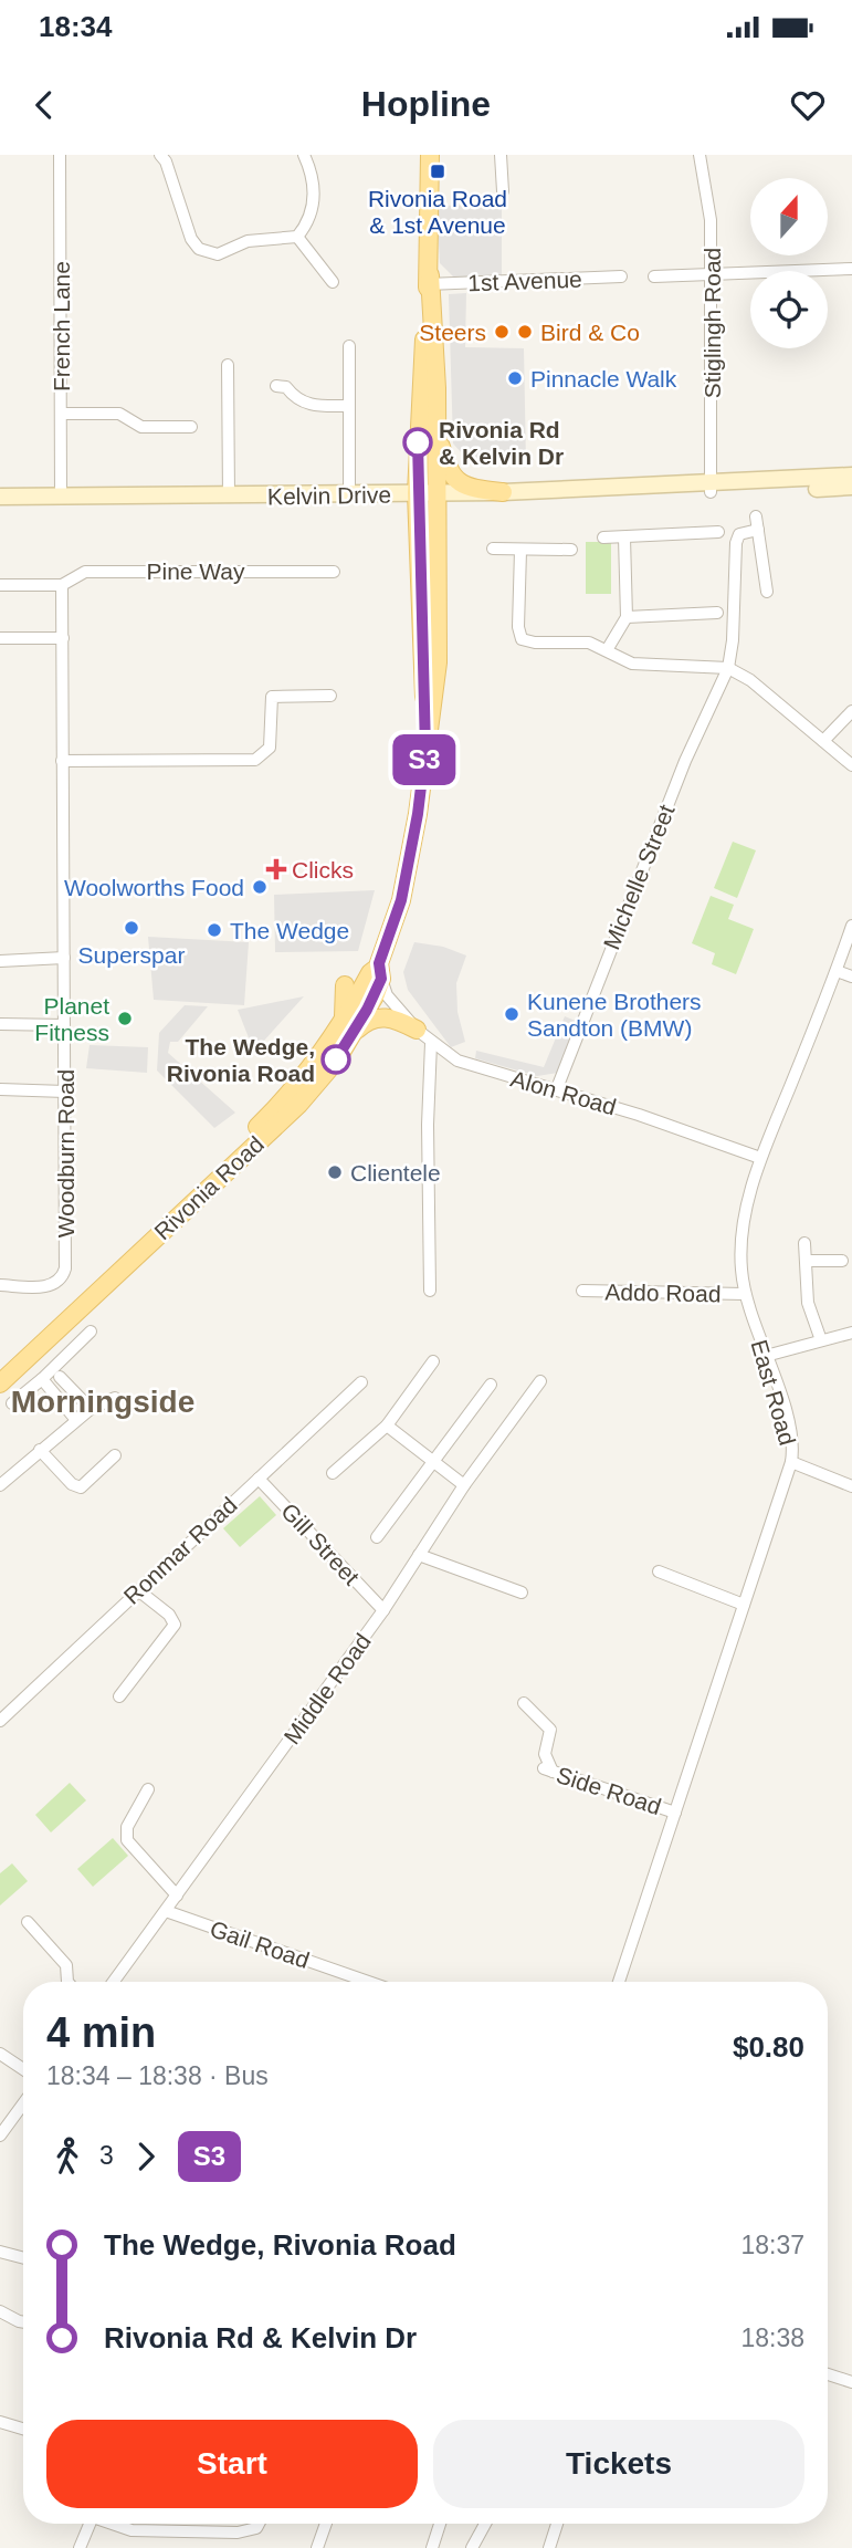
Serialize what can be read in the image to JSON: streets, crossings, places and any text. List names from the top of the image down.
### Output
{
  "streets": {
    "main road": ["Kelvin Drive", "Rivonia Road"],
    "street": [
      "1st Avenue",
      "Stiglingh Road",
      "French Lane",
      "Pine Way",
      "Michelle Street",
      "Alon Road",
      "Woodburn Road",
      "Addo Road",
      "East Road",
      "Gill Street",
      "Ronmar Road",
      "Middle Road",
      "Side Road",
      "Gail Road"
    ]
  },
  "crossings": [
    ["1st Avenue", "Rivonia Road"],
    ["Stiglingh Road", "Kelvin Drive"],
    ["French Lane", "Kelvin Drive"],
    ["Kelvin Drive", "Rivonia Road"],
    ["Pine Way", "Woodburn Road"],
    ["Michelle Street", "Alon Road"],
    ["Alon Road", "Rivonia Road"],
    ["Alon Road", "East Road"],
    ["Addo Road", "East Road"],
    ["East Road", "Side Road"],
    ["Gill Street", "Ronmar Road"],
    ["Gill Street", "Middle Road"],
    ["Middle Road", "Gail Road"]
  ],
  "districts": ["Morningside"],
  "places": {
    "transit": ["Rivonia Road & 1st Avenue"],
    "other": [
      "Steers",
      "Bird & Co",
      "Pinnacle Walk",
      "Rivonia Rd & Kelvin Dr",
      "Woolworths Food",
      "Superspar",
      "The Wedge",
      "Kunene Brothers Sandton (BMW)",
      "Planet Fitness",
      "The Wedge, Rivonia Road",
      "Clientele"
    ],
    "health": ["Clicks"]
  },
  "lines": ["bus line S3"],
  "north": "top",
  "page": {
    "status": "18:34",
    "header": "Hopline",
    "on_map": "S3",
    "heading": ["4 min", "18:34 – 18:38 · Bus", "$0.80"],
    "legs": ["3", "S3"],
    "list": [
      {
        "name": "The Wedge, Rivonia Road",
        "value": "18:37"
      },
      {
        "name": "Rivonia Rd & Kelvin Dr",
        "value": "18:38"
      }
    ],
    "buttons": ["Start", "Tickets"]
  }
}
